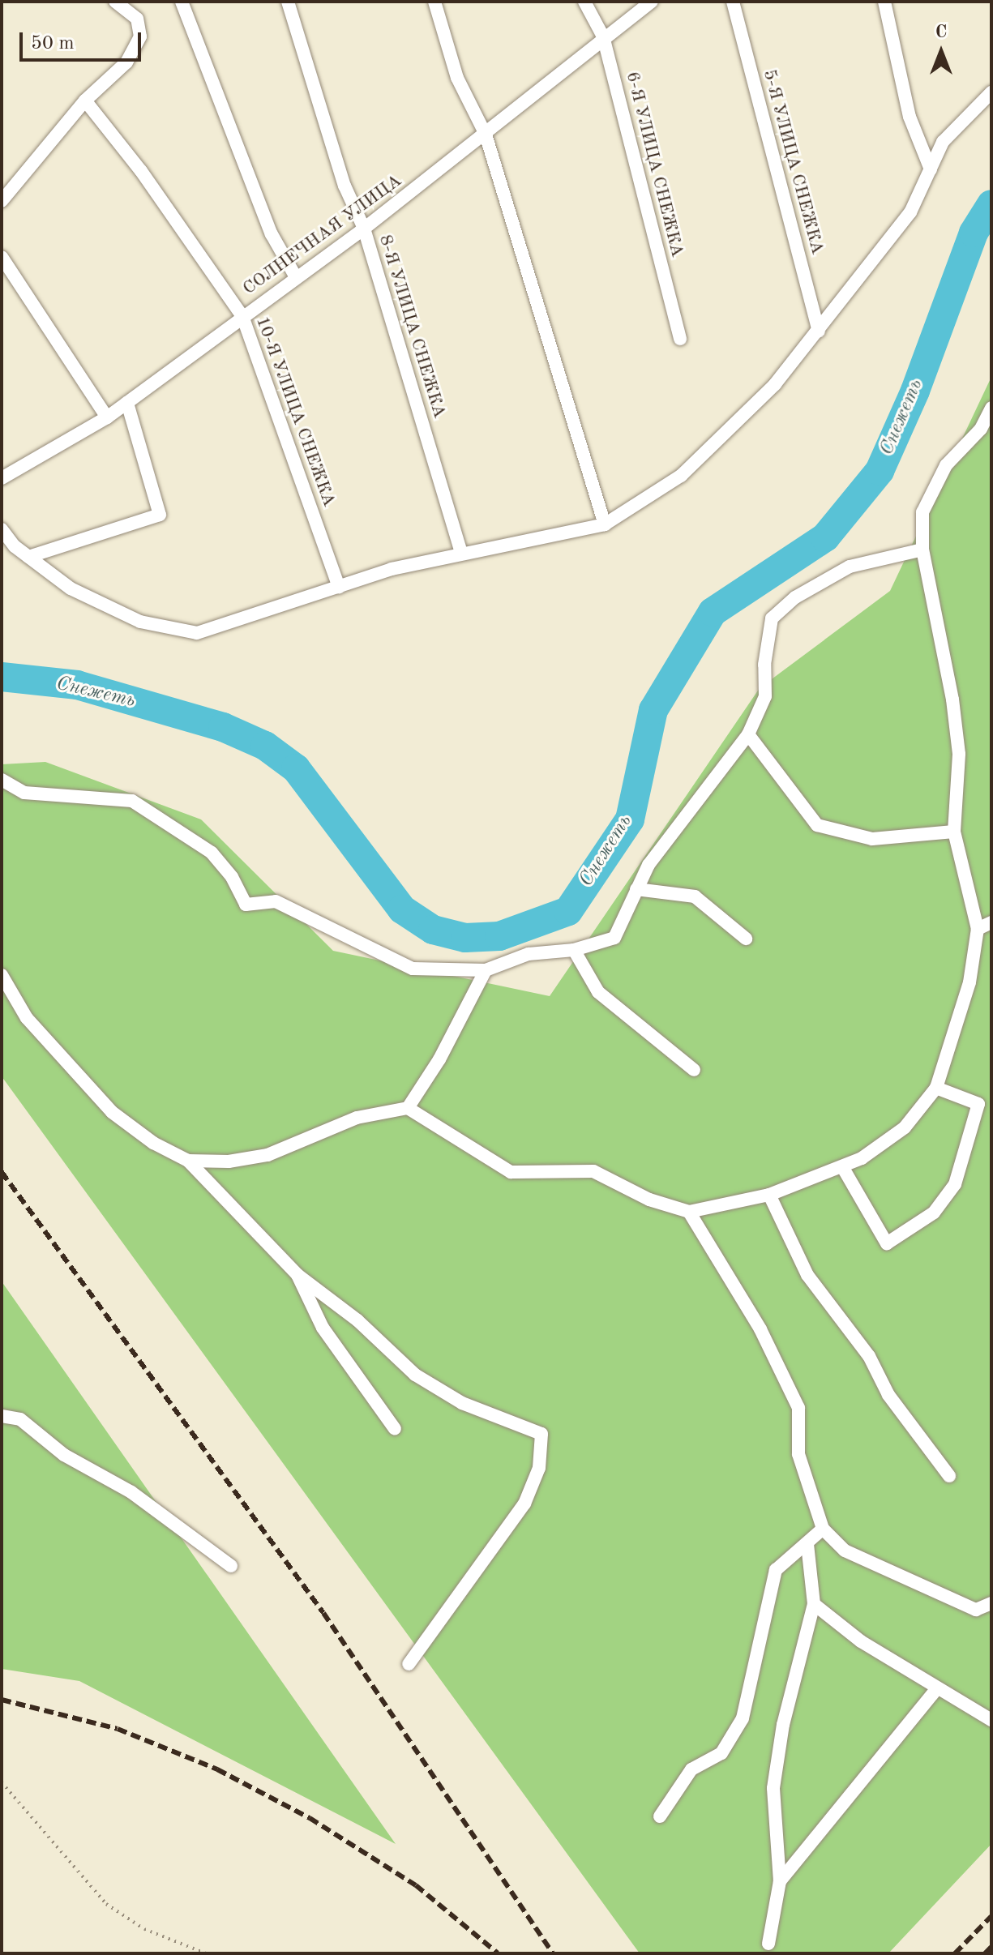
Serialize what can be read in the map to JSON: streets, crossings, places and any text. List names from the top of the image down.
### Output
{
  "streets": {
    "street": [
      "5-Я УЛИЦА СНЕЖКА",
      "6-Я УЛИЦА СНЕЖКА",
      "СОЛНЕЧНАЯ УЛИЦА",
      "8-Я УЛИЦА СНЕЖКА",
      "10-Я УЛИЦА СНЕЖКА"
    ]
  },
  "crossings": [
    ["6-Я УЛИЦА СНЕЖКА", "СОЛНЕЧНАЯ УЛИЦА"],
    ["СОЛНЕЧНАЯ УЛИЦА", "8-Я УЛИЦА СНЕЖКА"],
    ["СОЛНЕЧНАЯ УЛИЦА", "10-Я УЛИЦА СНЕЖКА"]
  ],
  "water": ["Снежеть"],
  "scale_bar": "50 m",
  "north": "top"
}
